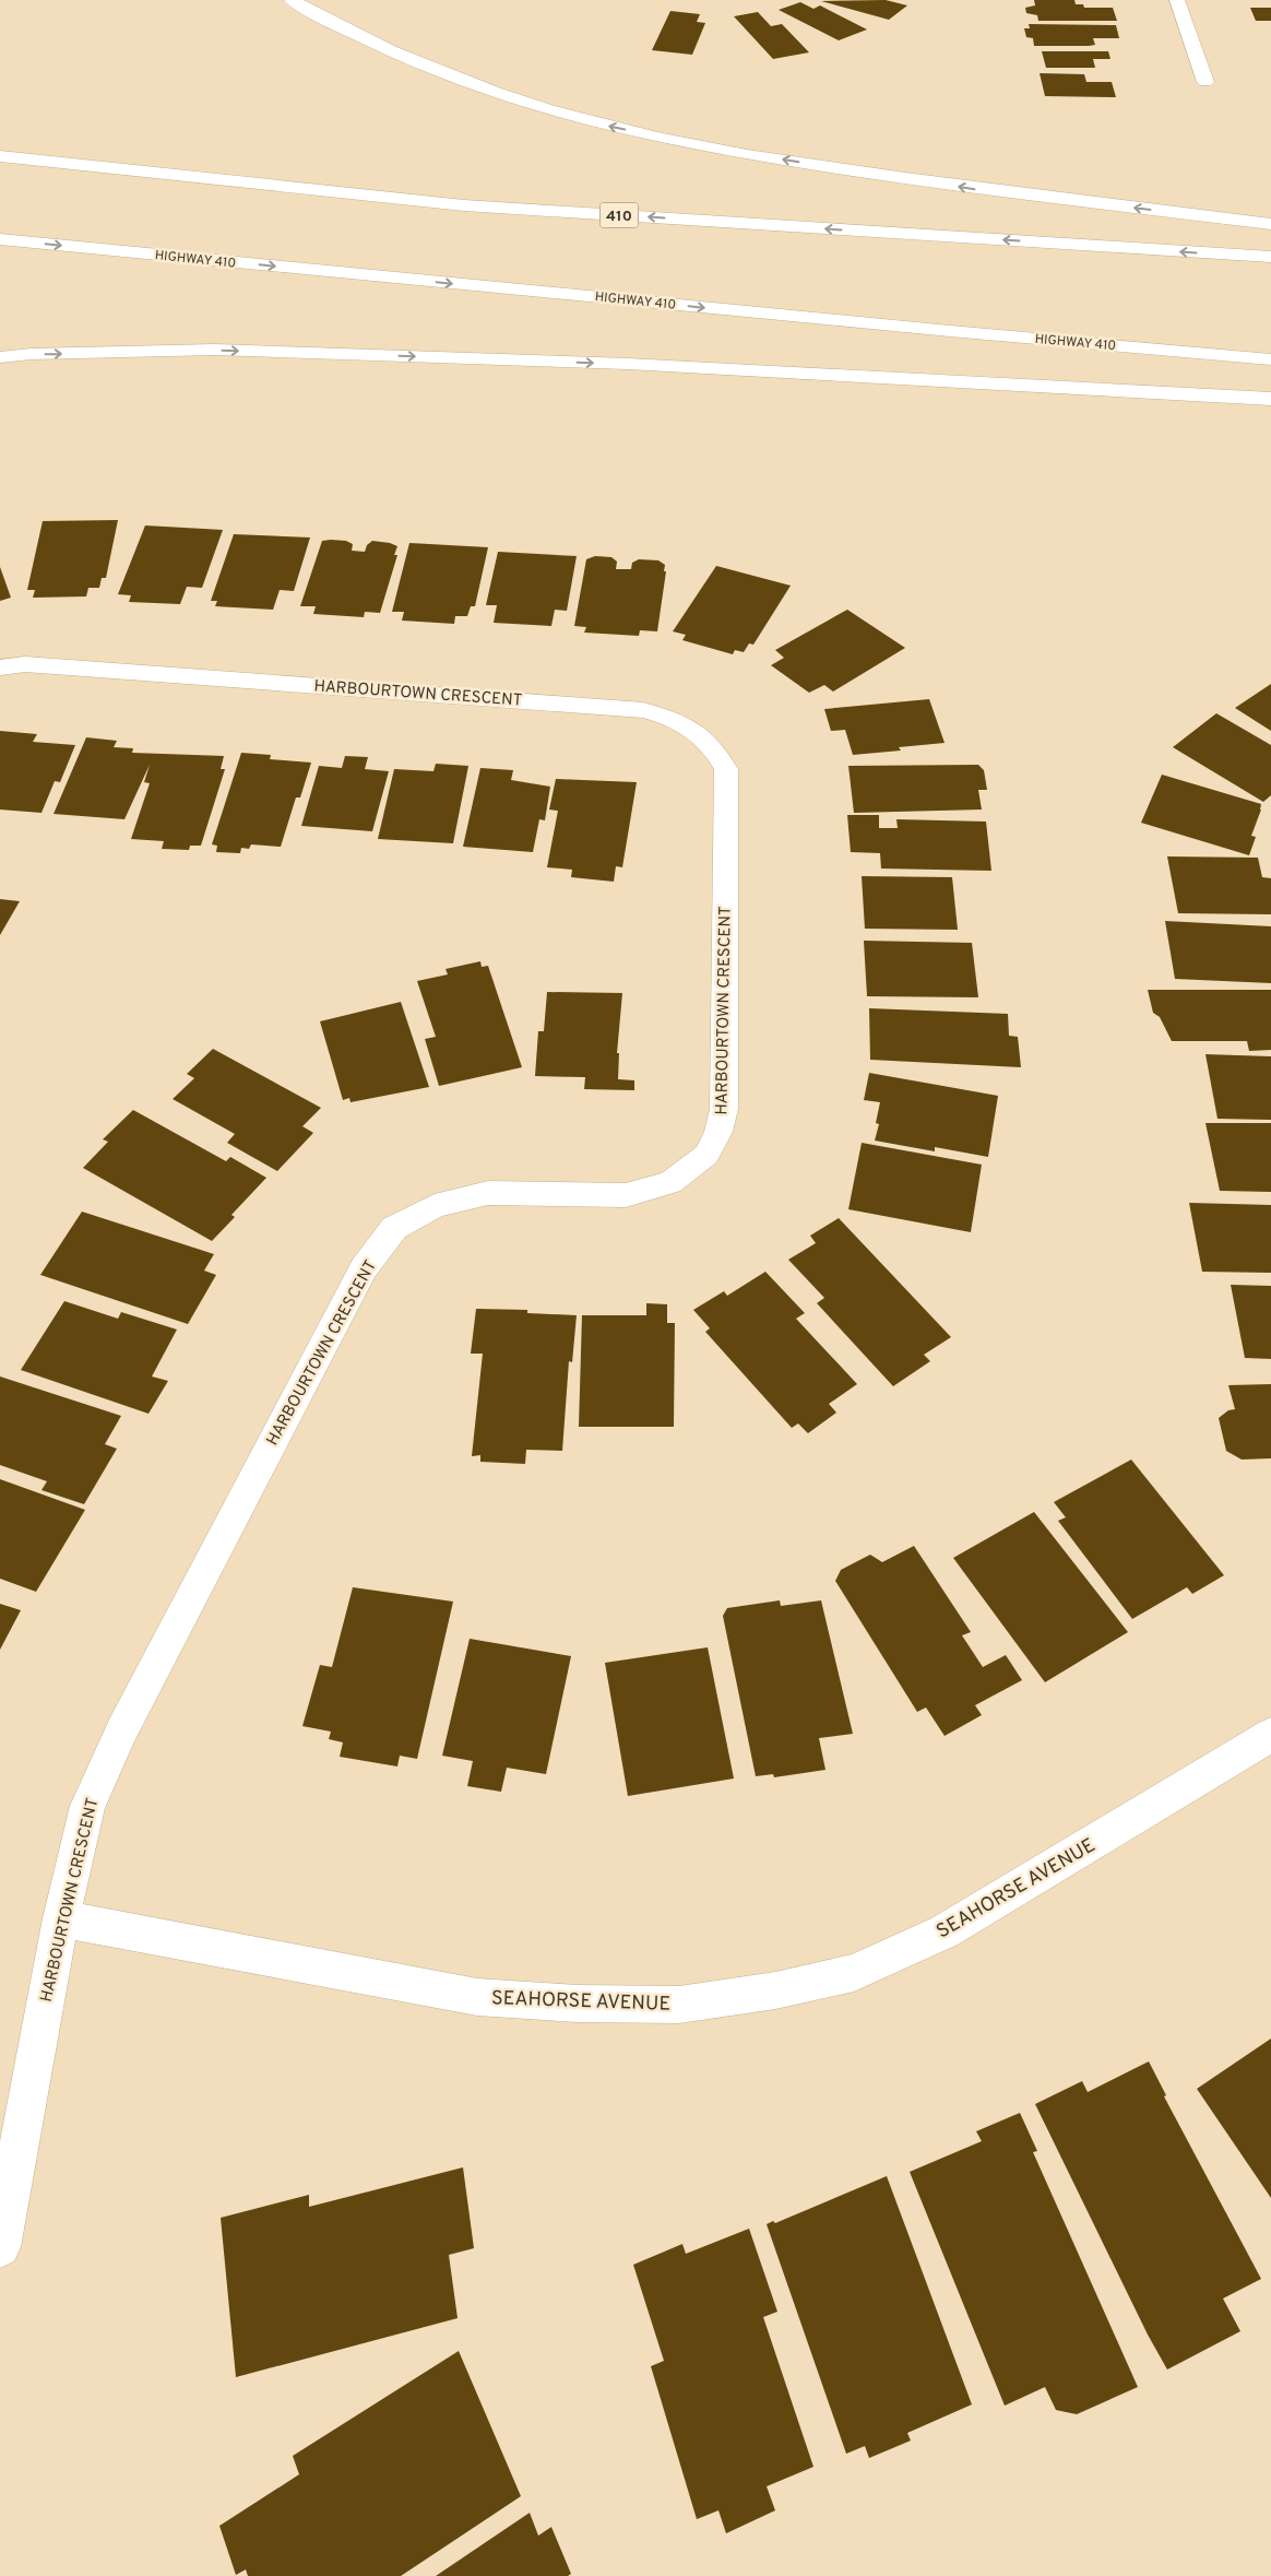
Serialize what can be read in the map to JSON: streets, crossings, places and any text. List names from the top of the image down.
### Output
{
  "streets": {
    "main road": [
      "410",
      "HIGHWAY 410",
      "HARBOURTOWN CRESCENT",
      "SEAHORSE AVENUE"
    ]
  },
  "crossings": [
    ["HARBOURTOWN CRESCENT", "SEAHORSE AVENUE"]
  ]
}
